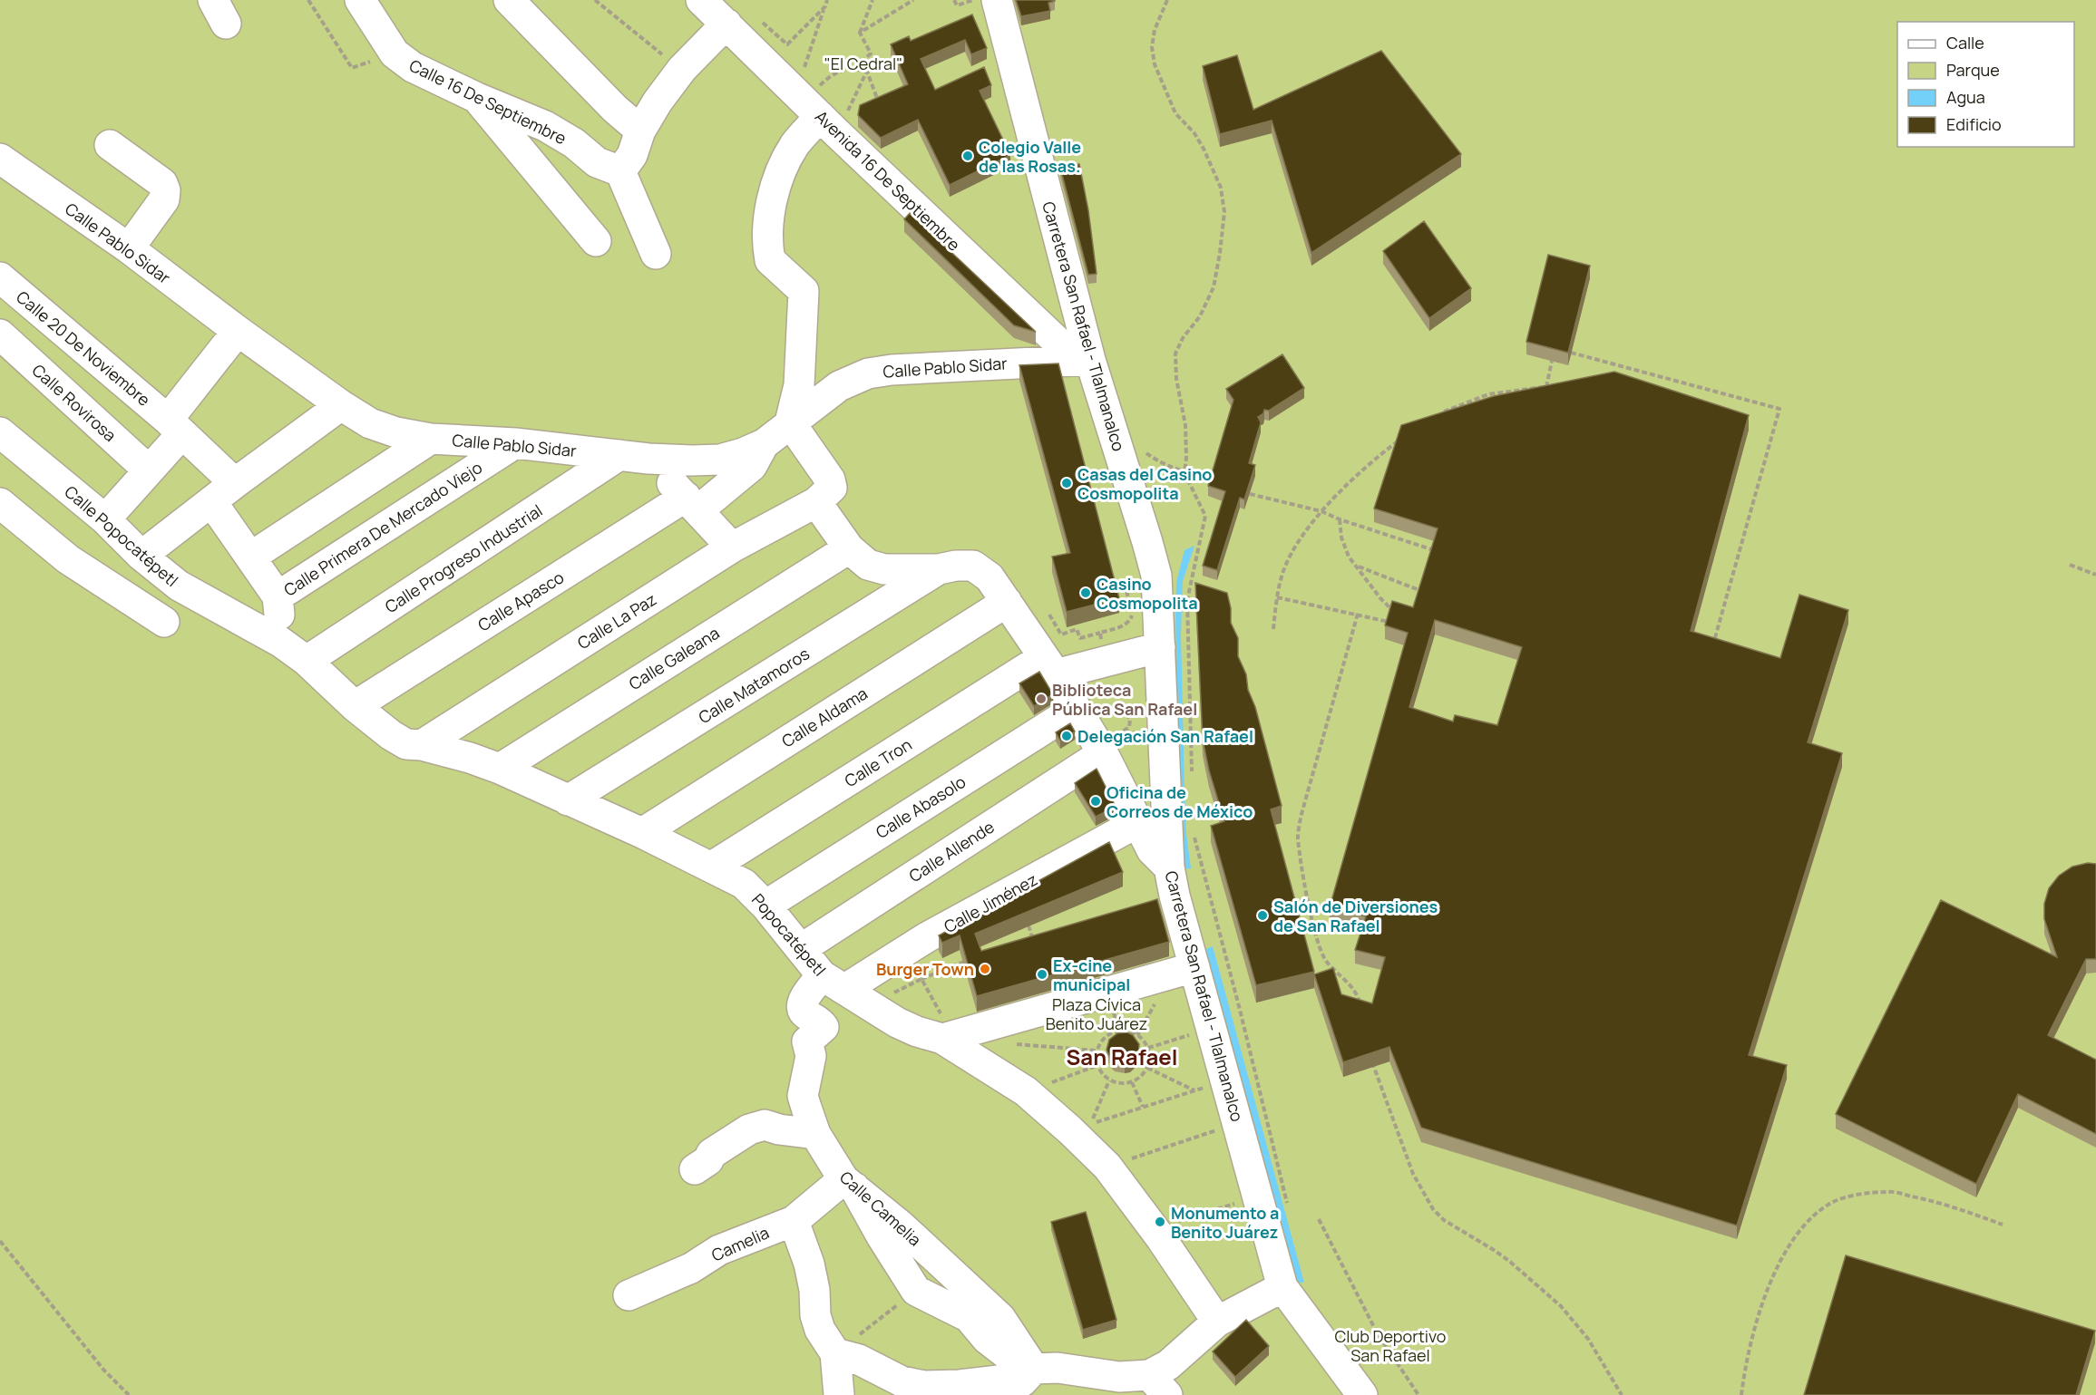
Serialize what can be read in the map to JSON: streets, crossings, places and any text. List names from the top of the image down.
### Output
{
  "streets": {
    "street": [
      "Calle 16 De Septiembre",
      "Avenida 16 De Septiembre",
      "Calle Pablo Sidar",
      "Carretera San Rafael - Tlalmanalco",
      "Calle 20 De Noviembre",
      "Calle Rovirosa",
      "Calle Primera De Mercado Viejo",
      "Calle Popocatépetl",
      "Calle Progreso Industrial",
      "Calle Apasco",
      "Calle La Paz",
      "Calle Galeana",
      "Calle Matamoros",
      "Calle Aldama",
      "Calle Tron",
      "Calle Abasolo",
      "Calle Allende",
      "Calle Jiménez",
      "Popocatépetl",
      "Calle Camelia",
      "Camelia"
    ]
  },
  "crossings": [
    ["Avenida 16 De Septiembre", "Calle Pablo Sidar"],
    ["Avenida 16 De Septiembre", "Carretera San Rafael - Tlalmanalco"],
    ["Calle Pablo Sidar", "Carretera San Rafael - Tlalmanalco"],
    ["Calle Pablo Sidar", "Calle Primera De Mercado Viejo"],
    ["Calle Pablo Sidar", "Calle Progreso Industrial"],
    ["Calle Pablo Sidar", "Calle Apasco"],
    ["Carretera San Rafael - Tlalmanalco", "Calle Tron"],
    ["Calle Popocatépetl", "Calle Progreso Industrial"],
    ["Calle Popocatépetl", "Popocatépetl"],
    ["Calle Progreso Industrial", "Popocatépetl"],
    ["Calle Apasco", "Popocatépetl"],
    ["Calle La Paz", "Popocatépetl"],
    ["Calle Galeana", "Popocatépetl"],
    ["Calle Matamoros", "Popocatépetl"],
    ["Calle Aldama", "Popocatépetl"],
    ["Calle Tron", "Popocatépetl"],
    ["Calle Abasolo", "Popocatépetl"],
    ["Calle Allende", "Popocatépetl"],
    ["Calle Jiménez", "Popocatépetl"],
    ["Calle Jiménez", "Calle Camelia"],
    ["Popocatépetl", "Calle Camelia"],
    ["Calle Camelia", "Camelia"]
  ],
  "districts": ["San Rafael"],
  "parks": ["\"El Cedral\"", "Plaza Cívica Benito Juárez", "Club Deportivo San Rafael"],
  "places": [
    "Colegio Valle de las Rosas.",
    "Casas del Casino Cosmopolita",
    "Casino Cosmopolita",
    "Biblioteca Pública San Rafael",
    "Delegación San Rafael",
    "Oficina de Correos de México",
    "Salón de Diversiones de San Rafael",
    "Burger Town",
    "Ex-cine municipal",
    "Monumento a Benito Juárez"
  ],
  "legend": [
    "Calle",
    "Parque",
    "Agua",
    "Edificio"
  ]
}
